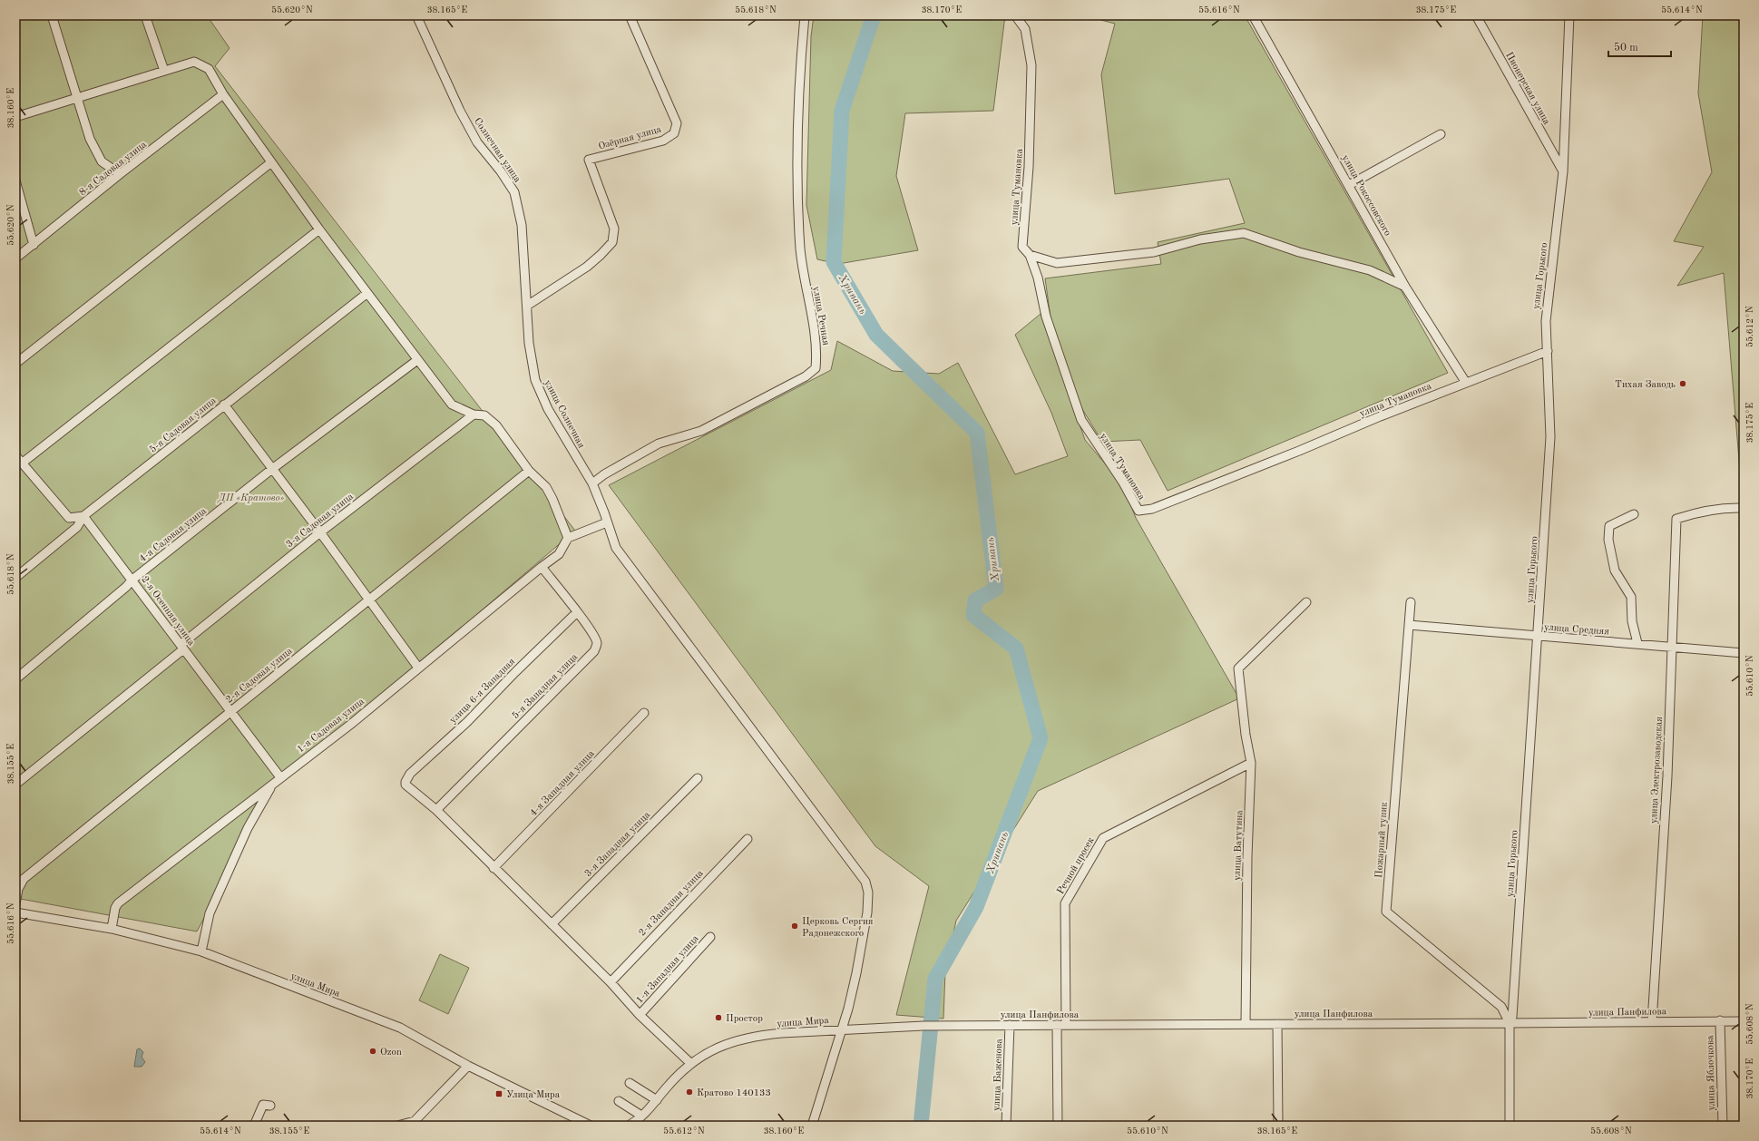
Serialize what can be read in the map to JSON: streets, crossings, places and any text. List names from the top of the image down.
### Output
{
  "streets": {
    "street": [
      "Пионерская улица",
      "Озёрная улица",
      "Солнечная улица",
      "8-я Садовая улица",
      "улица Тумановка",
      "улица Рокоссовского",
      "улица Горького",
      "улица Речная",
      "улица Солнечная",
      "5-я Садовая улица",
      "3-я Садовая улица",
      "4-я Садовая улица",
      "2-я Осенняя улица",
      "улица Средняя",
      "2-я Садовая улица",
      "5-я Западная улица",
      "улица 6-я Западная",
      "1-я Садовая улица",
      "улица Электрозаводская",
      "4-я Западная улица",
      "Пожарный тупик",
      "3-я Западная улица",
      "улица Ватутина",
      "Речной просек",
      "2-я Западная улица",
      "1-я Западная улица",
      "улица Мира",
      "улица Панфилова",
      "улица Яблочкова",
      "улица Баженова"
    ]
  },
  "crossings": [
    ["Пионерская улица", "улица Горького"],
    ["Озёрная улица", "Солнечная улица"],
    ["Озёрная улица", "улица Солнечная"],
    ["Солнечная улица", "улица Солнечная"],
    ["улица Тумановка", "улица Рокоссовского"],
    ["улица Тумановка", "улица Горького"],
    ["улица Горького", "улица Средняя"],
    ["улица Горького", "Пожарный тупик"],
    ["улица Горького", "улица Панфилова"],
    ["улица Речная", "улица Солнечная"],
    ["улица Солнечная", "улица Мира"],
    ["5-я Садовая улица", "2-я Осенняя улица"],
    ["3-я Садовая улица", "2-я Осенняя улица"],
    ["4-я Садовая улица", "2-я Осенняя улица"],
    ["2-я Осенняя улица", "2-я Садовая улица"],
    ["2-я Осенняя улица", "1-я Садовая улица"],
    ["улица Средняя", "улица Электрозаводская"],
    ["улица Средняя", "Пожарный тупик"],
    ["5-я Западная улица", "улица 6-я Западная"],
    ["5-я Западная улица", "1-я Садовая улица"],
    ["1-я Садовая улица", "улица Мира"],
    ["улица Электрозаводская", "улица Панфилова"],
    ["Пожарный тупик", "улица Панфилова"],
    ["улица Ватутина", "Речной просек"],
    ["улица Ватутина", "улица Панфилова"],
    ["Речной просек", "улица Панфилова"],
    ["улица Мира", "улица Панфилова"],
    ["улица Панфилова", "улица Яблочкова"],
    ["улица Панфилова", "улица Баженова"]
  ],
  "water": ["Хрипань"],
  "parks": ["ДП «Кратово»"],
  "places": {
    "other": [
      "Тихая Заводь",
      "Церковь Сергия Радонежского",
      "Простор",
      "Ozon",
      "Кратово 140133"
    ],
    "transit": ["Улица Мира"]
  },
  "scale_bar": "50 m",
  "coordinates": [
    "55.620°N",
    "38.165°E",
    "55.618°N",
    "38.170°E",
    "55.616°N",
    "38.175°E",
    "55.614°N",
    "38.160°E",
    "55.612°N",
    "55.610°N",
    "38.155°E",
    "55.608°N"
  ]
}
